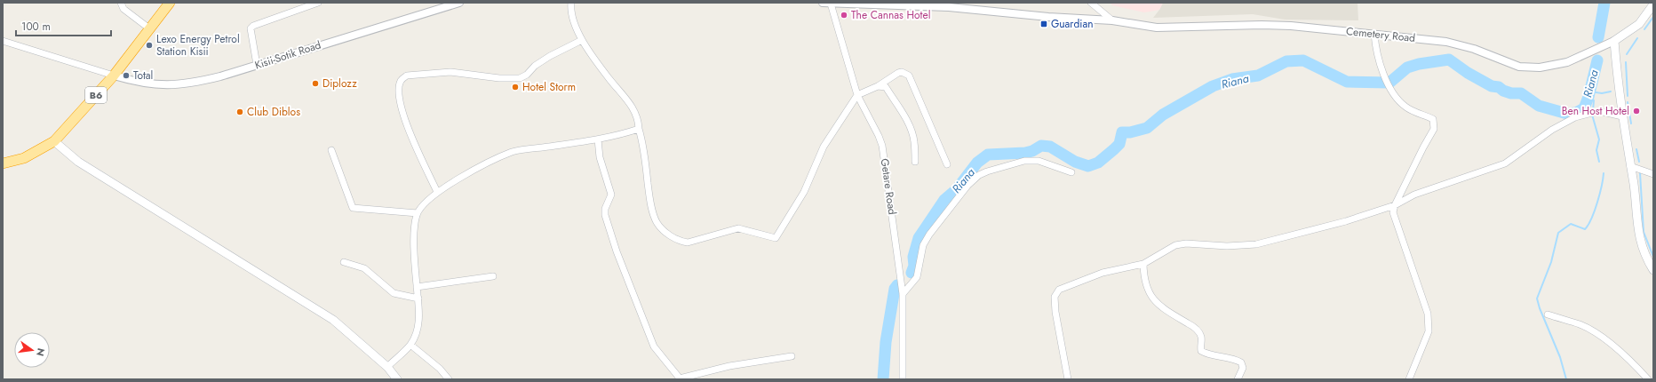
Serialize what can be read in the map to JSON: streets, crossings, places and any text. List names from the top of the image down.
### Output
{
  "streets": {
    "highway": ["B6"],
    "main road": ["Cemetery Road"],
    "street": ["Kisii-Sotik Road", "Getare Road"]
  },
  "crossings": [
    ["Cemetery Road", "Getare Road"],
    ["Kisii-Sotik Road", "B6"]
  ],
  "water": ["Riana"],
  "places": {
    "other": [
      "The Cannas Hotel",
      "Lexo Energy Petrol Station Kisii",
      "Total",
      "Diplozz",
      "Hotel Storm",
      "Ben Host Hotel",
      "Club Diblos"
    ],
    "transit": ["Guardian"]
  },
  "scale_bar": "100 m",
  "north": "right"
}
